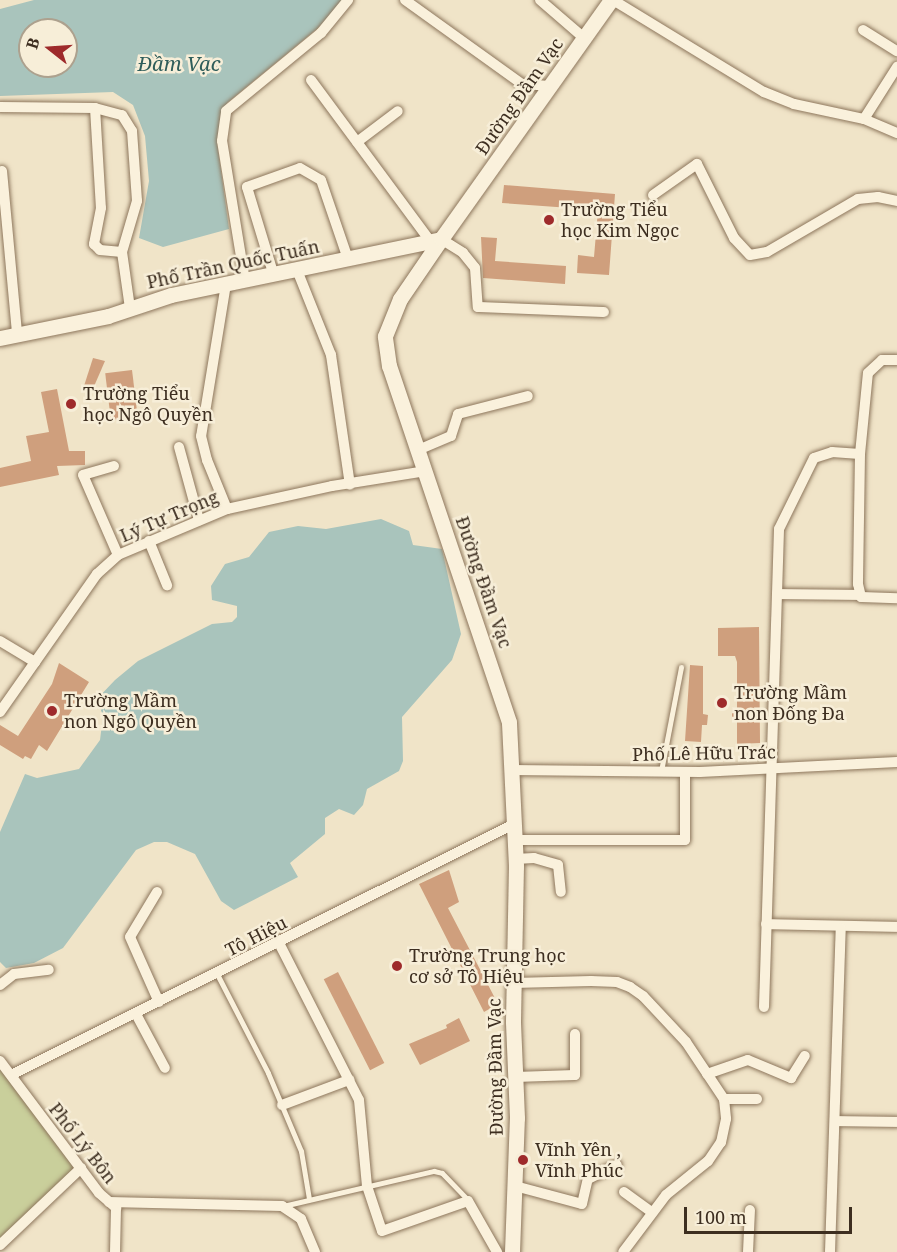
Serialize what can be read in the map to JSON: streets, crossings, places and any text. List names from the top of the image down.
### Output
{
  "streets": {
    "street": [
      "Đường Đầm Vạc",
      "Phố Trần Quốc Tuấn",
      "Lý Tự Trọng",
      "Phố Lê Hữu Trác",
      "Tô Hiệu",
      "Phố Lý Bôn"
    ]
  },
  "crossings": [
    ["Đường Đầm Vạc", "Phố Trần Quốc Tuấn"],
    ["Đường Đầm Vạc", "Lý Tự Trọng"],
    ["Đường Đầm Vạc", "Phố Lê Hữu Trác"],
    ["Đường Đầm Vạc", "Tô Hiệu"],
    ["Tô Hiệu", "Phố Lý Bôn"]
  ],
  "water": ["Đầm Vạc"],
  "places": [
    "Trường Tiểu học Kim Ngọc",
    "Trường Tiểu học Ngô Quyền",
    "Trường Mầm non Đống Đa",
    "Trường Mầm non Ngô Quyền",
    "Trường Trung học cơ sở Tô Hiệu",
    "Vĩnh Yên , Vĩnh Phúc"
  ],
  "scale_bar": "100 m",
  "north": "left"
}
